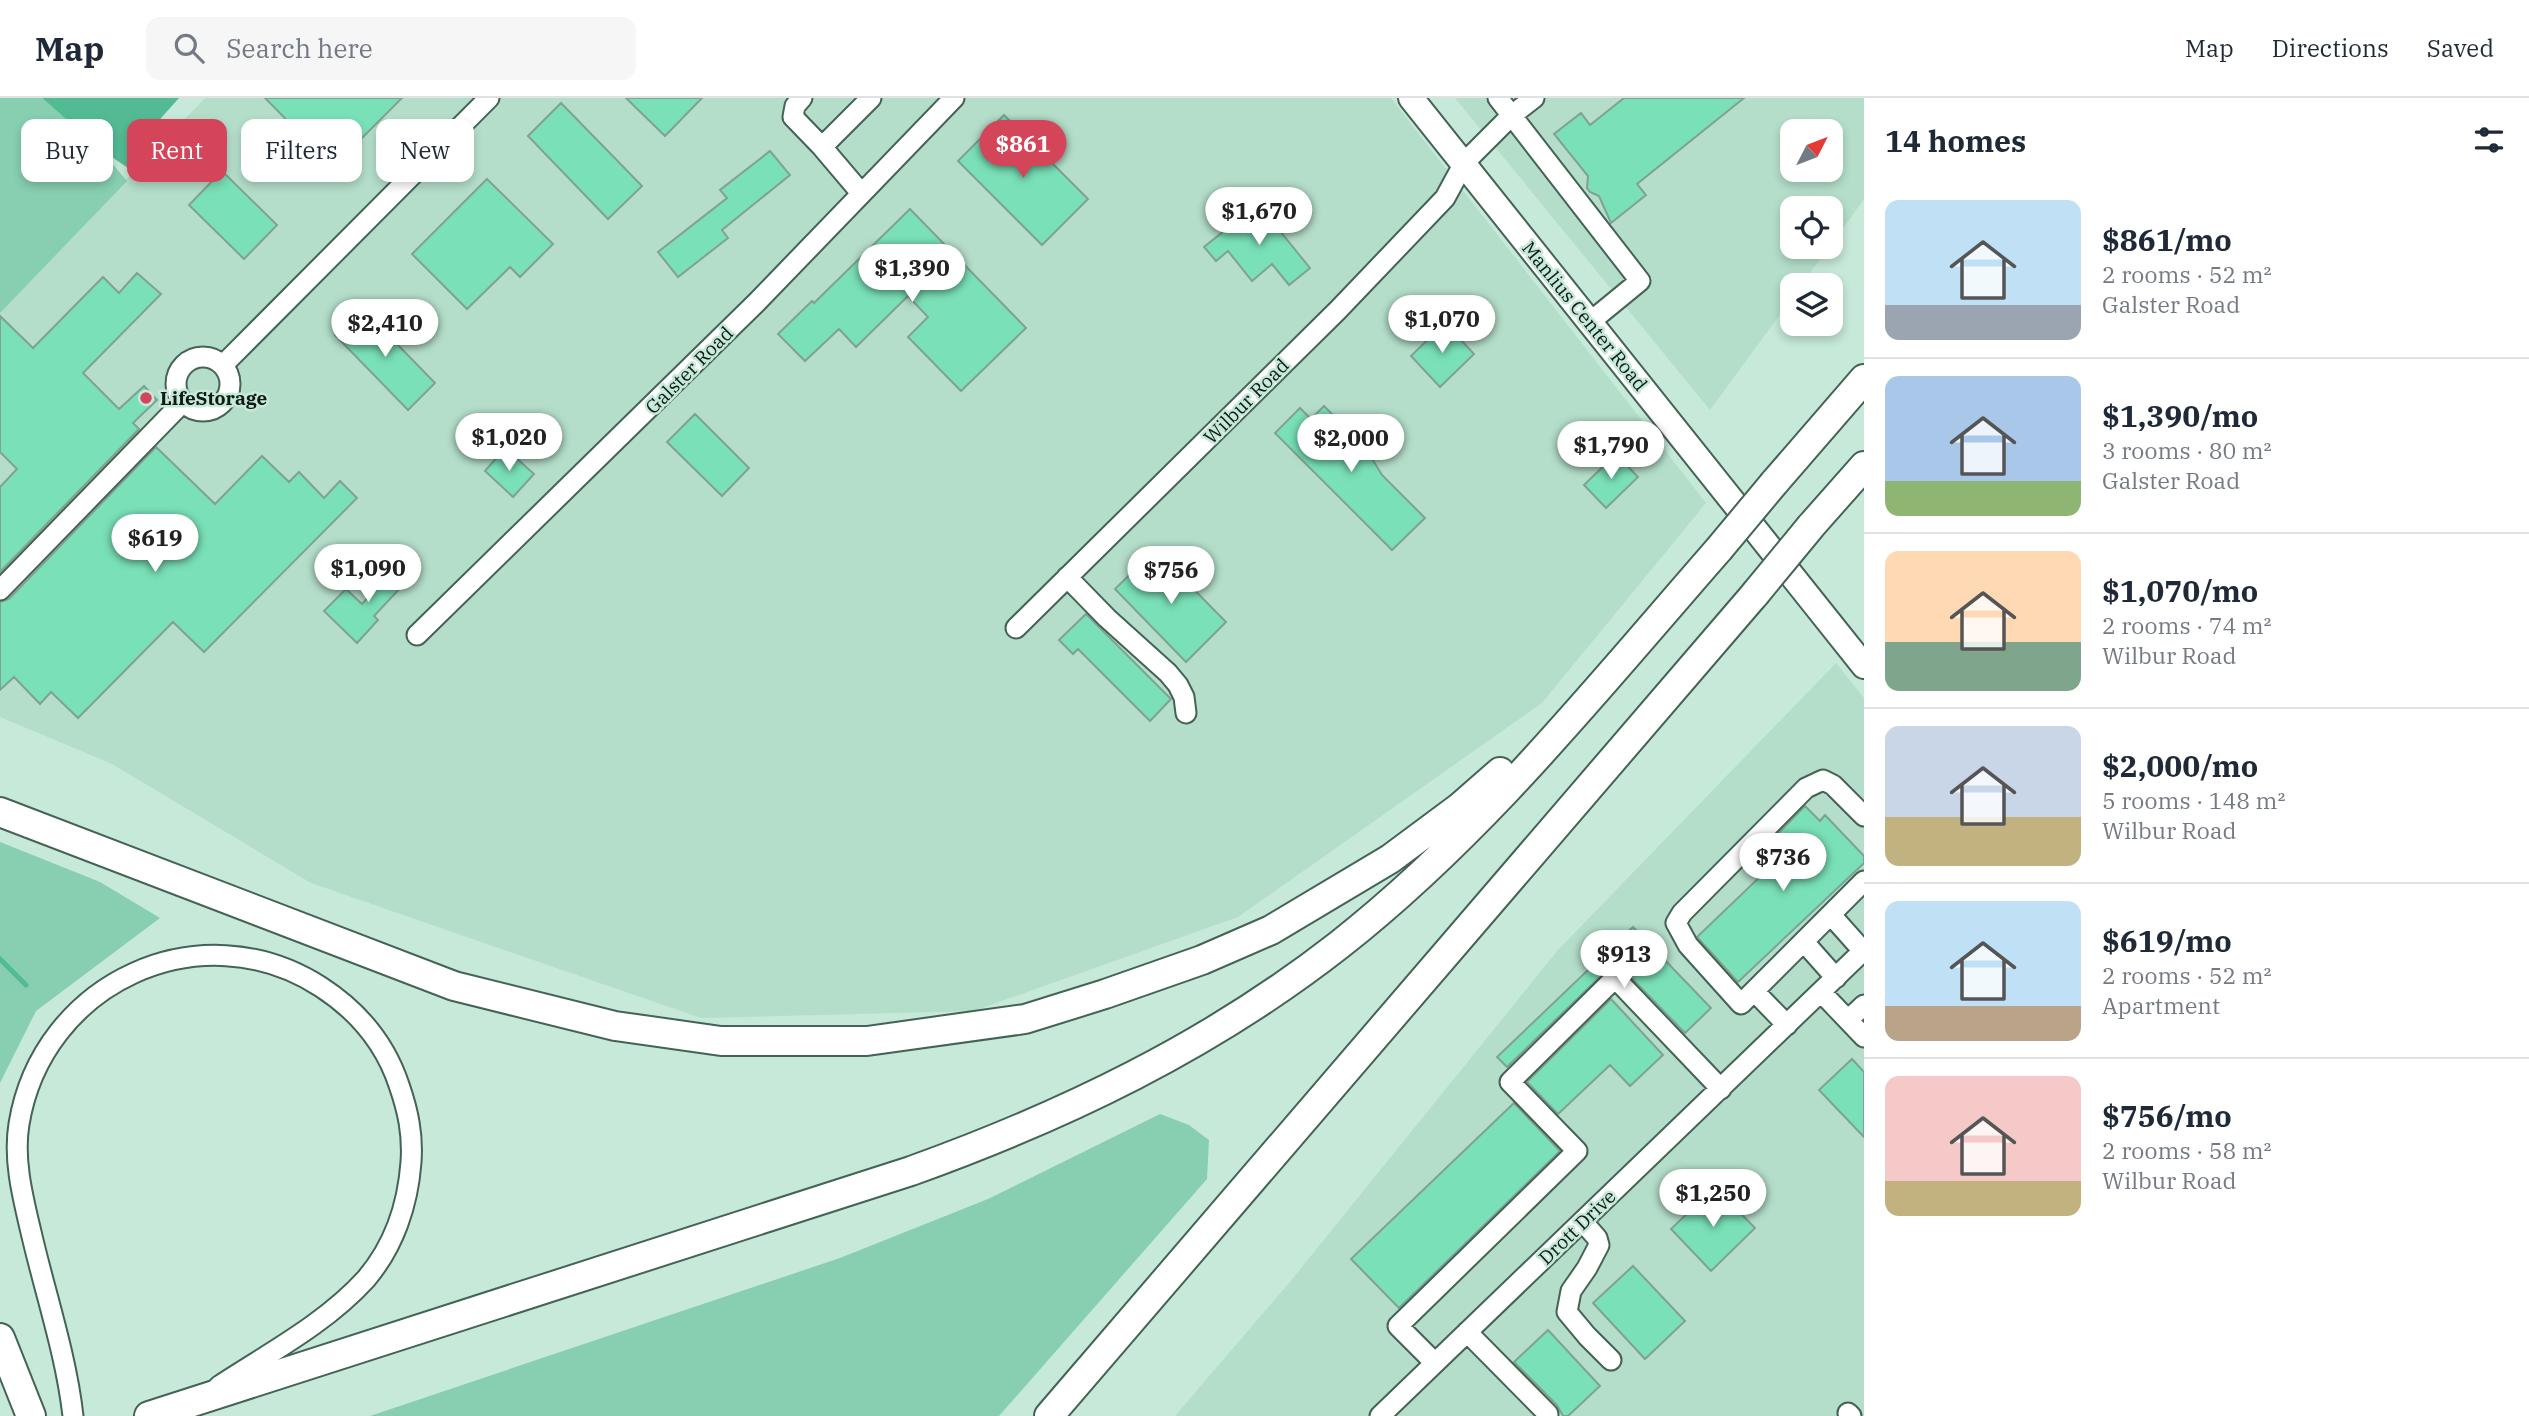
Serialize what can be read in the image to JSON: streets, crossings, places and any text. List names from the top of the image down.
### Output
{
  "streets": {
    "main road": ["Manlius Center Road"],
    "street": ["Galster Road", "Wilbur Road", "Drott Drive"]
  },
  "crossings": [
    ["Manlius Center Road", "Wilbur Road"]
  ],
  "places": ["LifeStorage"],
  "north": "top right",
  "page": {
    "header": "Map",
    "search": "Search here",
    "nav": ["Map", "Directions", "Saved"],
    "heading": "14 homes",
    "chip": [
      "Buy",
      "Rent",
      "Filters",
      "New"
    ],
    "price": [
      "$861",
      "$1,670",
      "$1,390",
      "$1,070",
      "$2,410",
      "$1,020",
      "$2,000",
      "$1,790",
      "$619",
      "$1,090",
      "$756",
      "$736",
      "$913",
      "$1,250"
    ],
    "list": [
      {
        "name": "$861/mo",
        "note": "2 rooms · 52 m² · Galster Road"
      },
      {
        "name": "$1,390/mo",
        "note": "3 rooms · 80 m² · Galster Road"
      },
      {
        "name": "$1,070/mo",
        "note": "2 rooms · 74 m² · Wilbur Road"
      },
      {
        "name": "$2,000/mo",
        "note": "5 rooms · 148 m² · Wilbur Road"
      },
      {
        "name": "$619/mo",
        "note": "2 rooms · 52 m² · Apartment"
      },
      {
        "name": "$756/mo",
        "note": "2 rooms · 58 m² · Wilbur Road"
      }
    ]
  }
}
